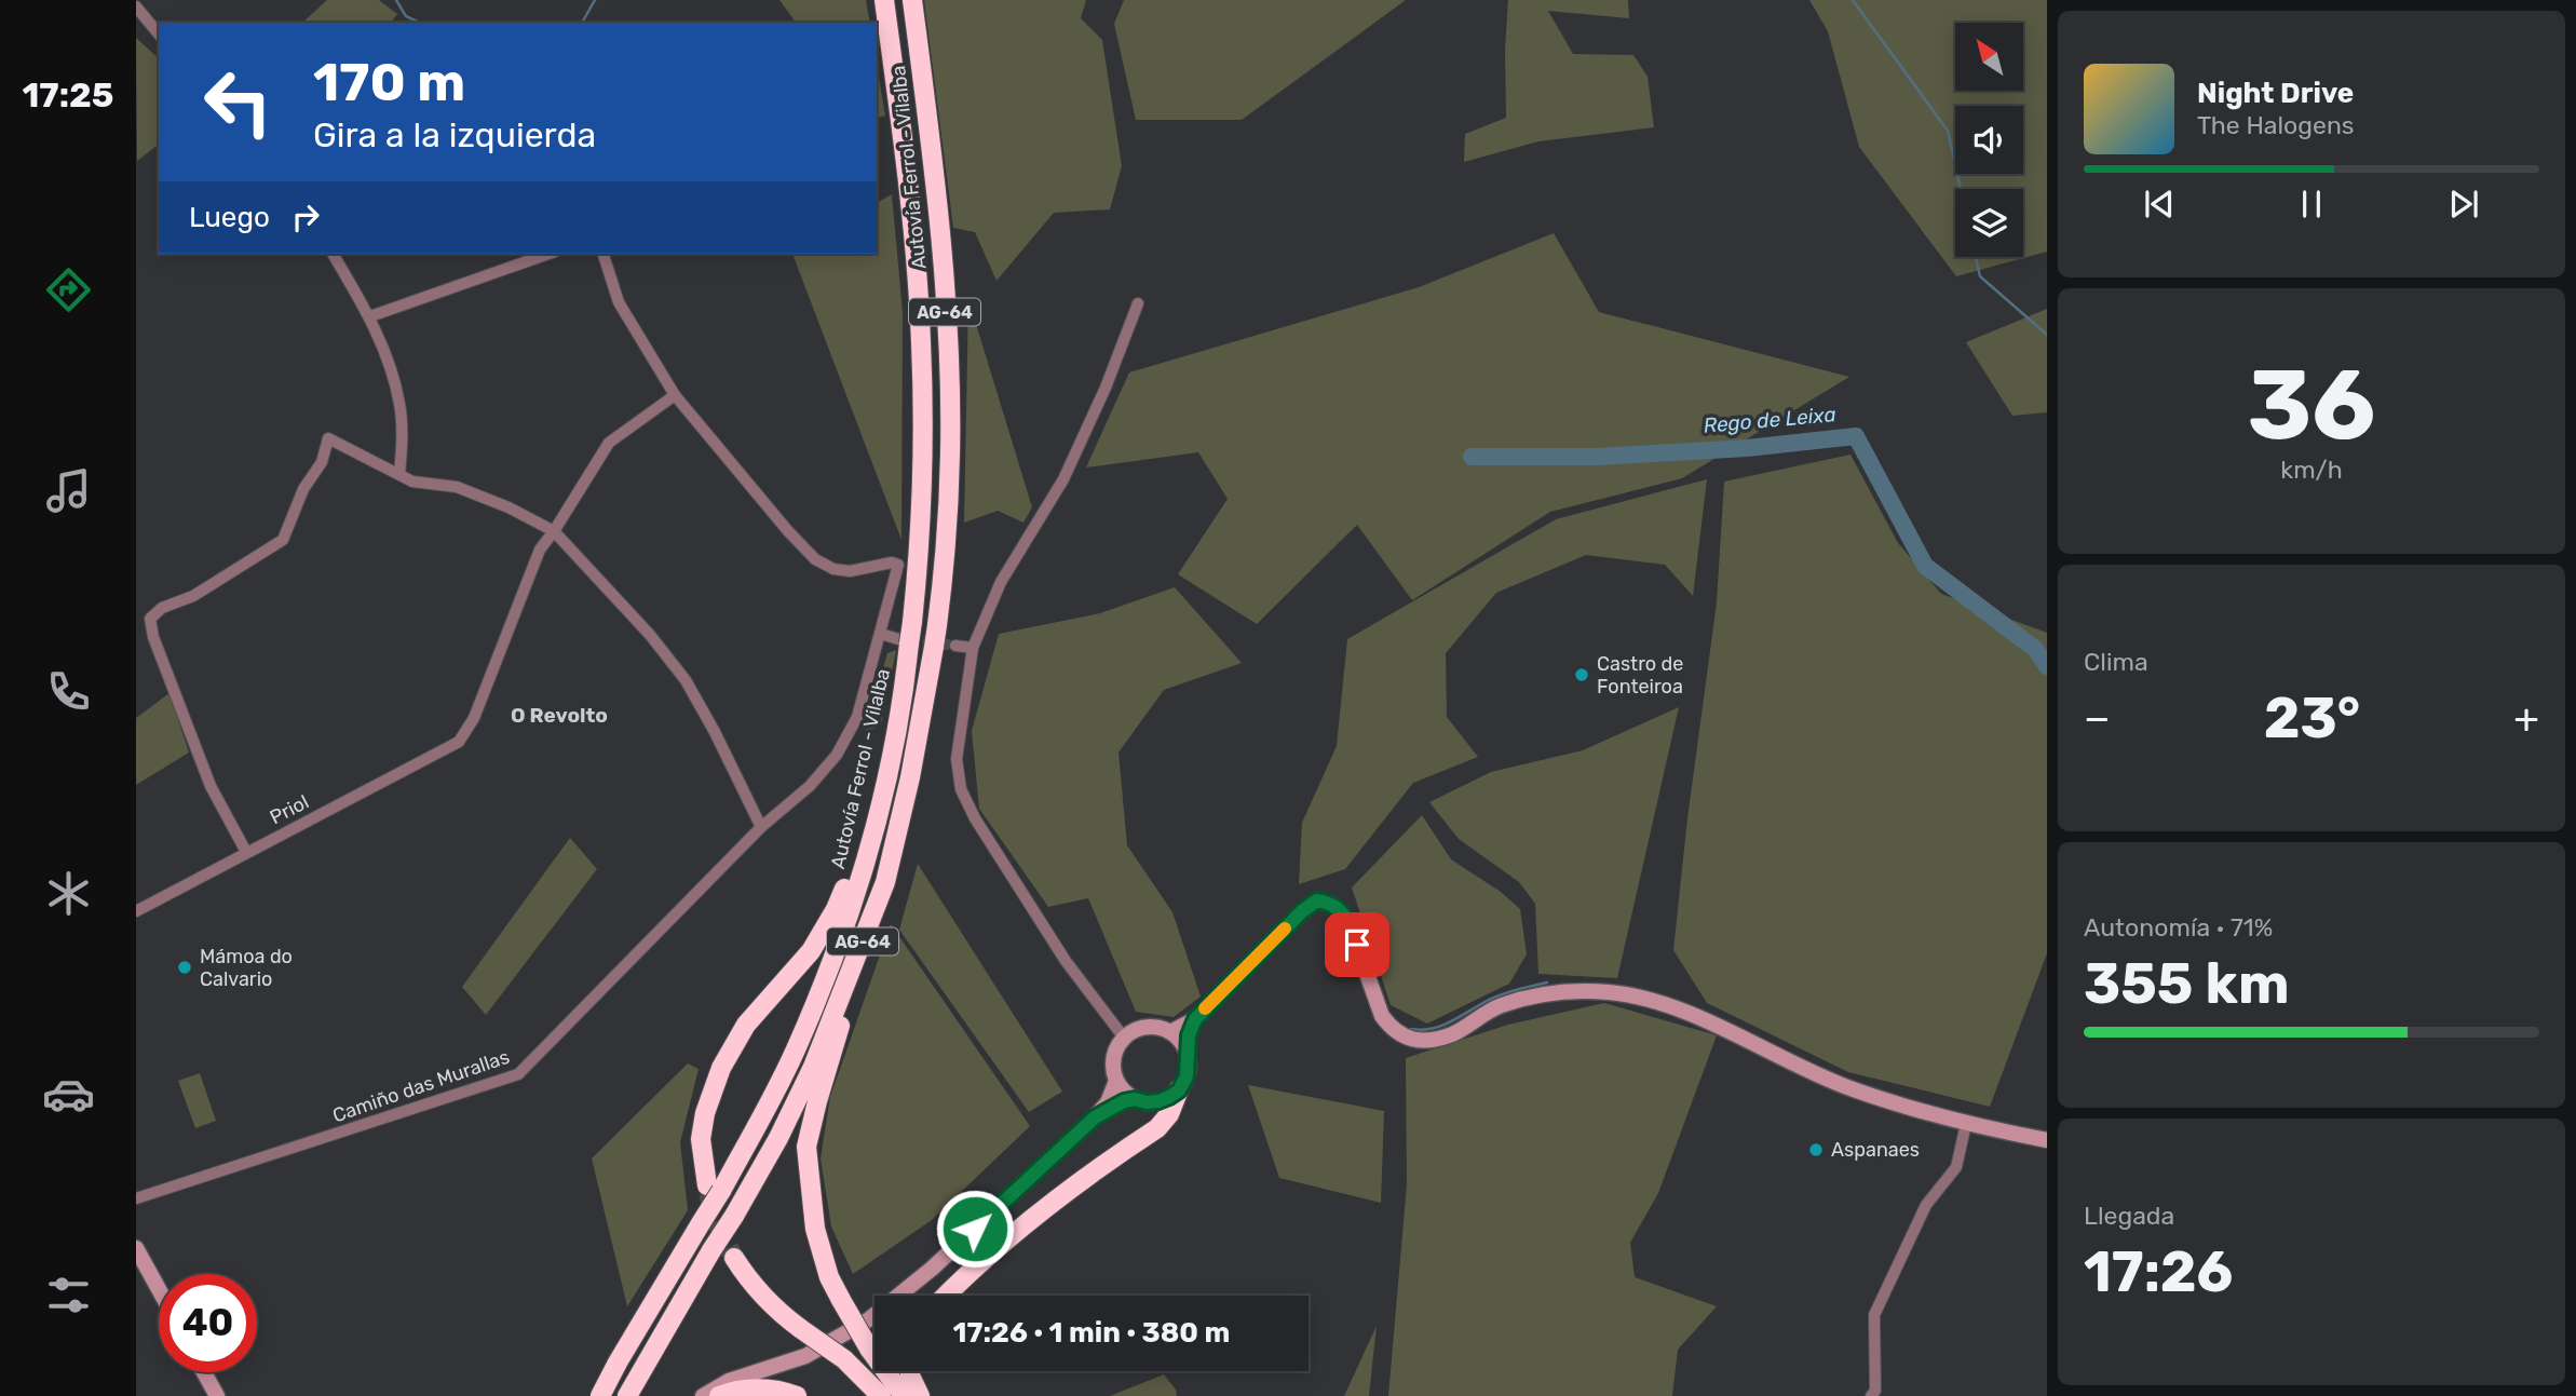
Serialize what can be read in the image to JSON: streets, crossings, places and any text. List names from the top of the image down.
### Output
{
  "streets": {
    "highway": ["Autovía Ferrol - Vilalba", "AG-64"],
    "street": ["Priol", "Camiño das Murallas"]
  },
  "districts": ["O Revolto"],
  "water": ["Rego de Leixa"],
  "places": ["Castro de Fonteiroa", "Mámoa do Calvario", "Aspanaes"],
  "north": "top left",
  "page": {
    "tabs": "17:25",
    "turn": ["170 m", "Gira a la izquierda"],
    "song": ["Night Drive", "The Halogens"],
    "then": "Luego",
    "tile": [
      ["36", "km/h"],
      "Clima",
      ["Autonomía · 71%", "355 km"],
      ["Llegada", "17:26"]
    ],
    "heat": ["−", "23°", "+"],
    "limit": "40",
    "trip": "17:26 · 1 min · 380 m"
  }
}
